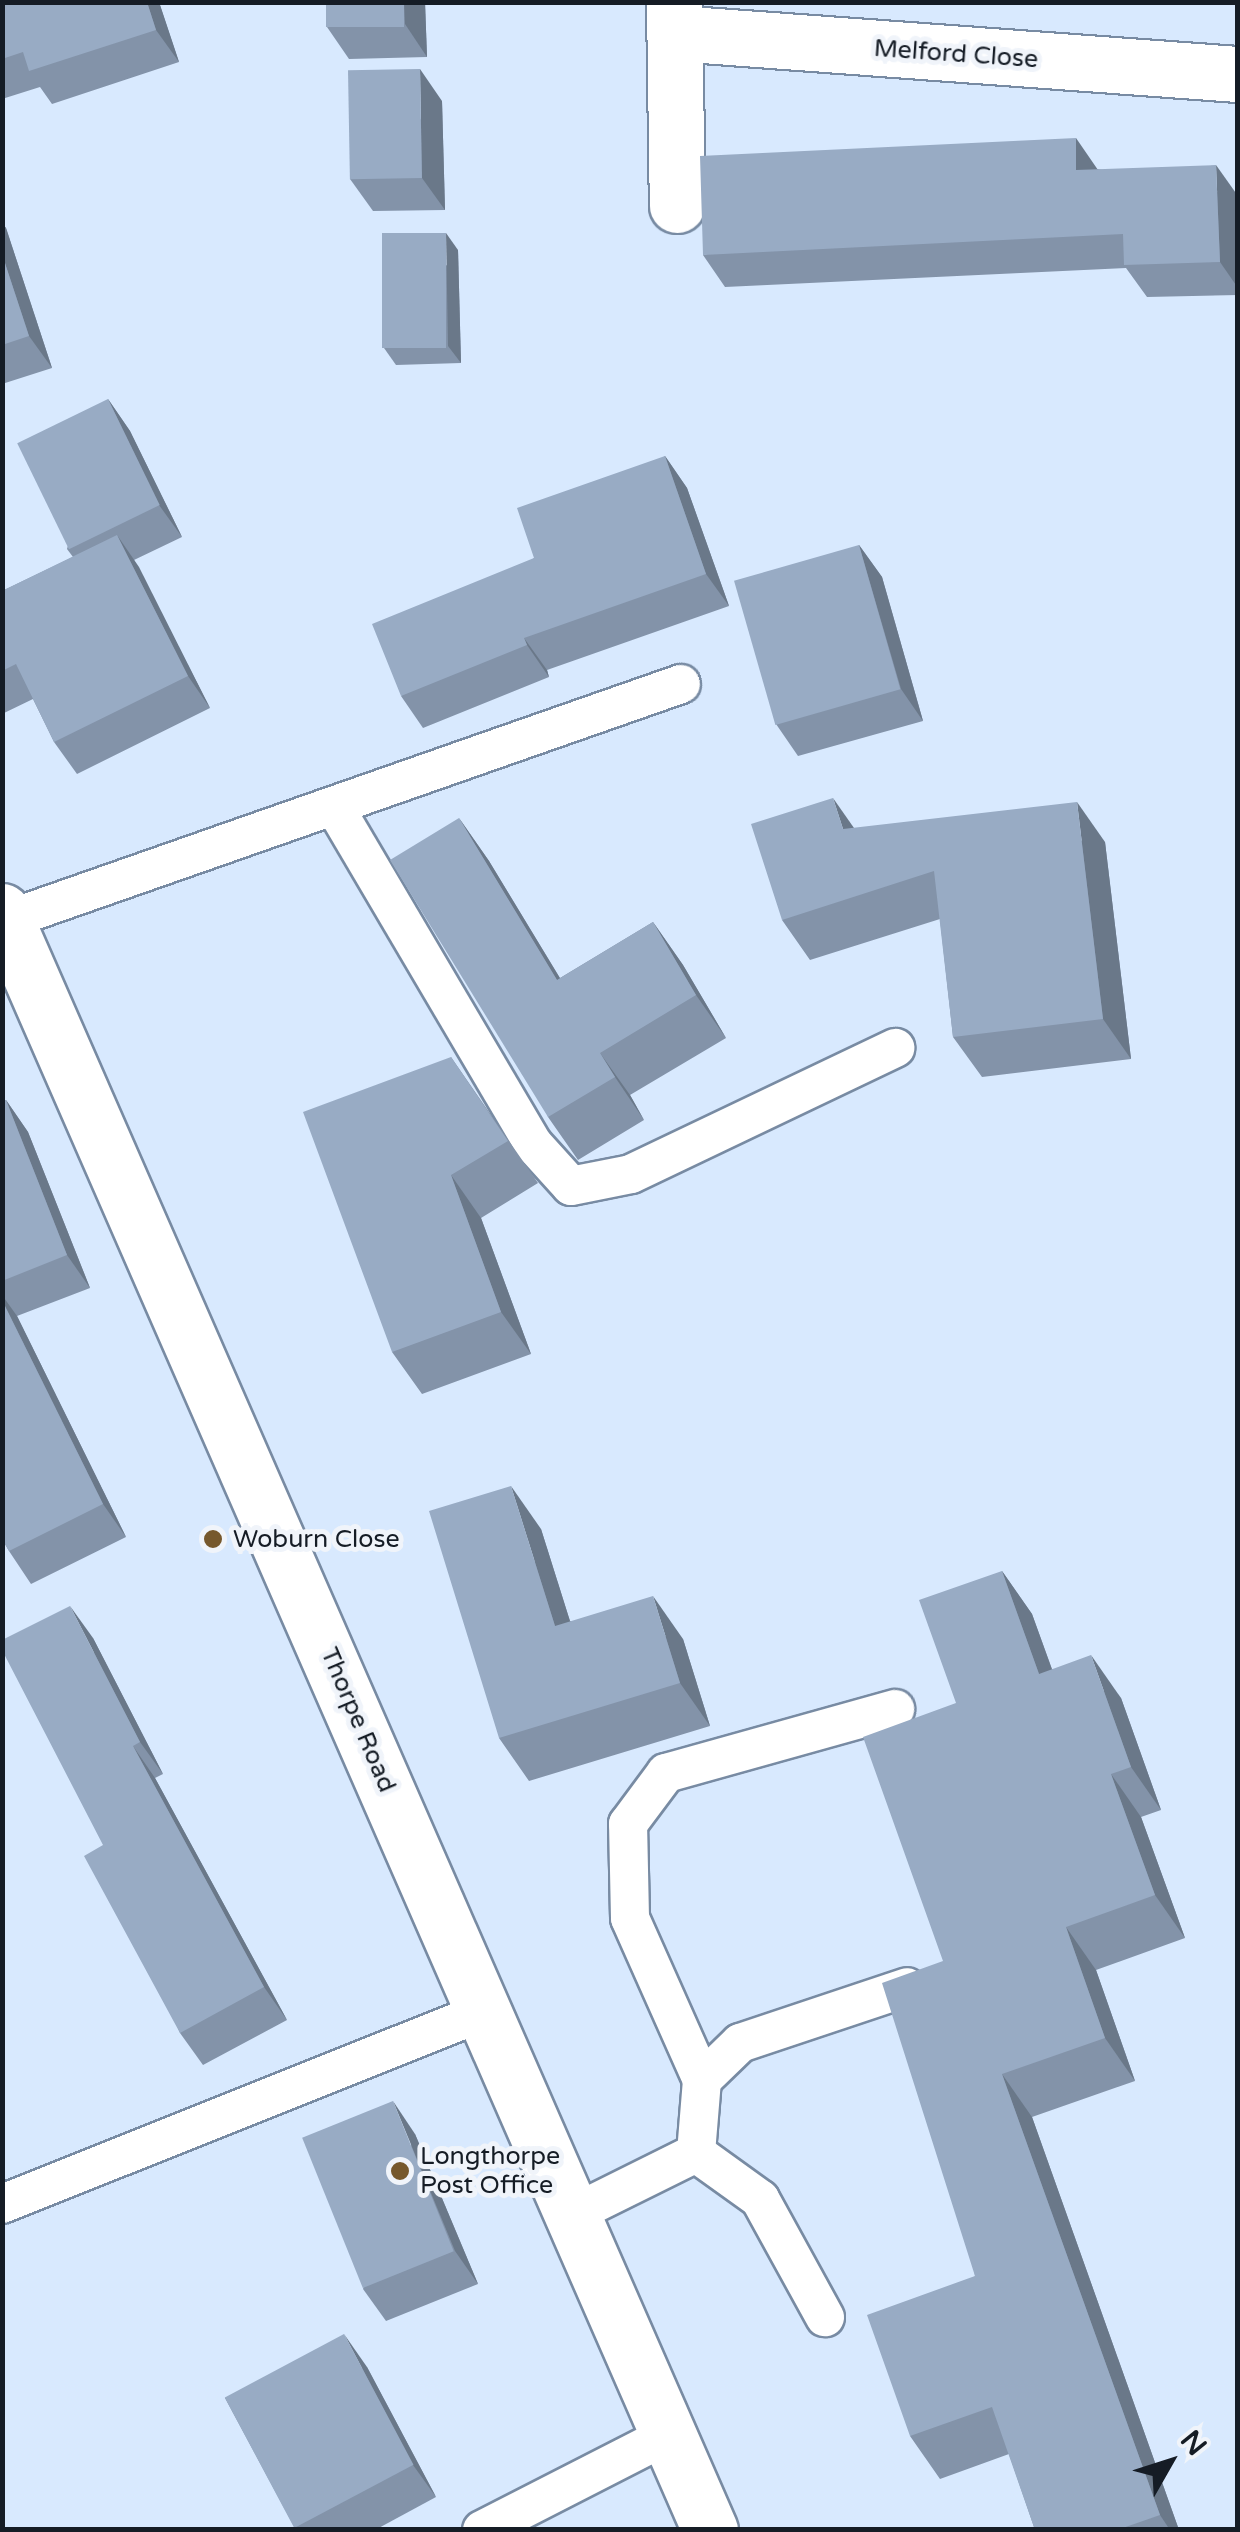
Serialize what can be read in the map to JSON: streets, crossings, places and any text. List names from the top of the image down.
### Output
{
  "streets": {
    "street": ["Melford Close", "Thorpe Road"]
  },
  "places": ["Woburn Close", "Longthorpe Post Office"],
  "north": "top right"
}
